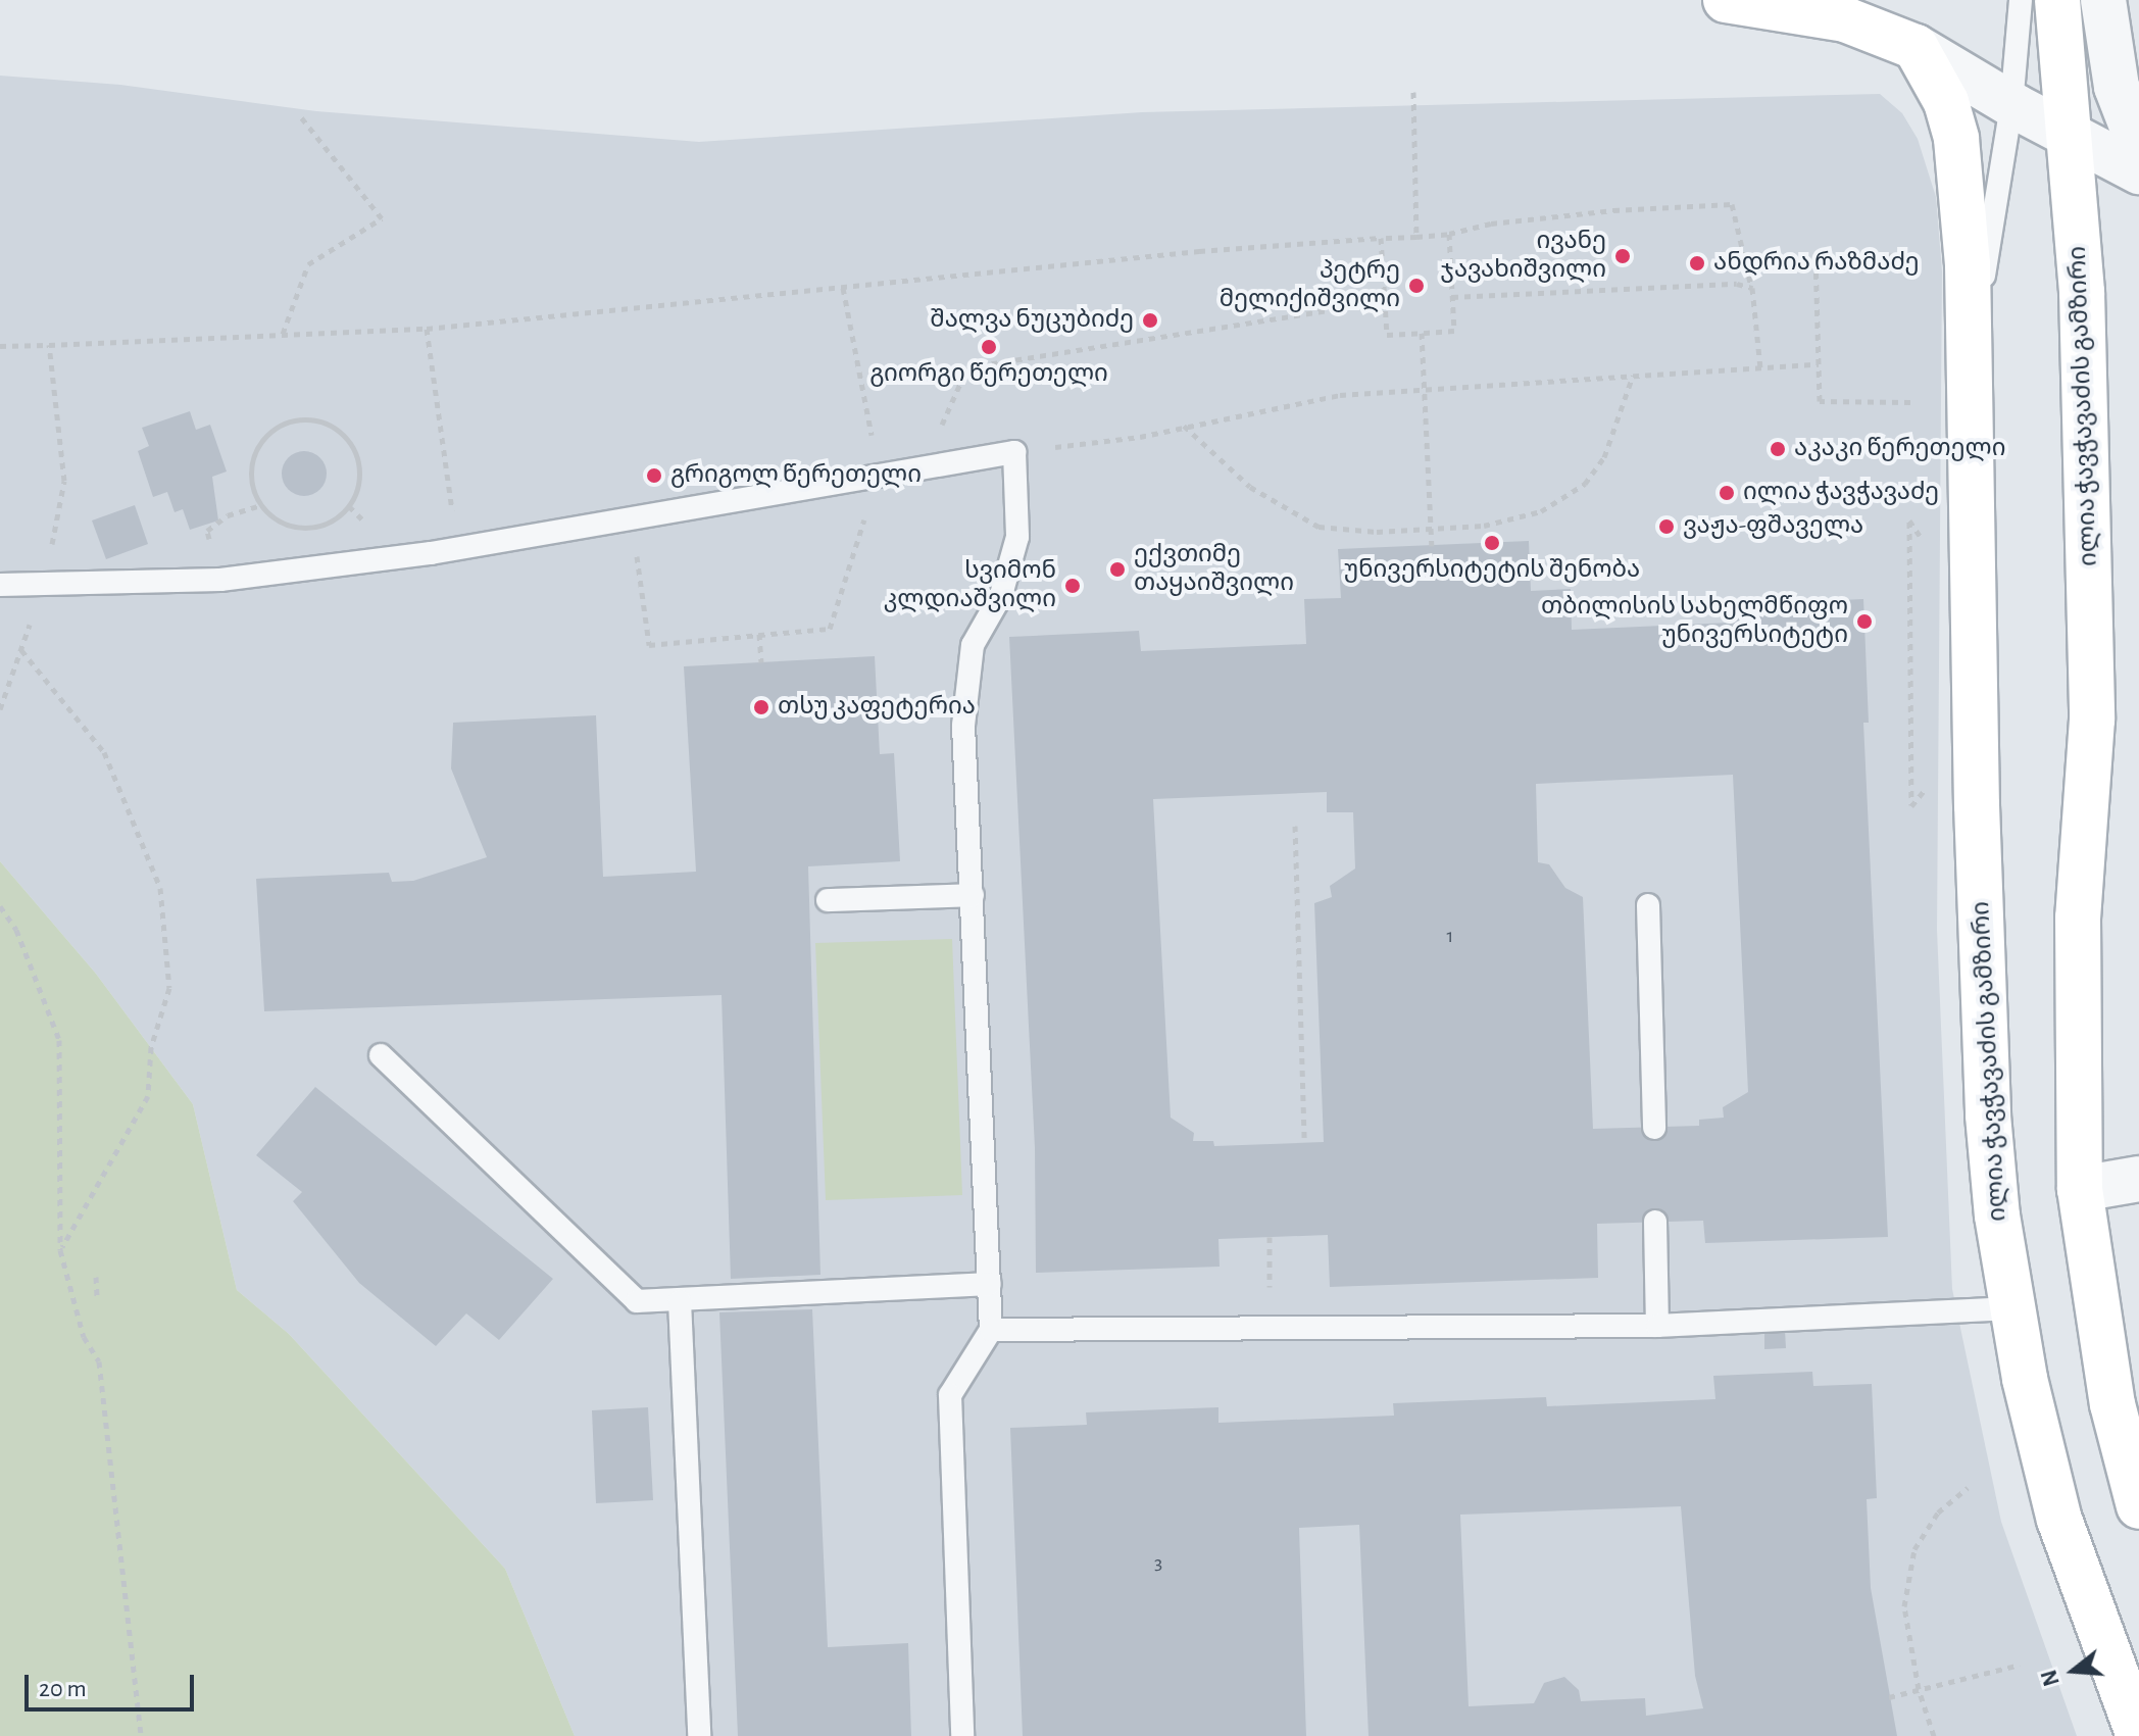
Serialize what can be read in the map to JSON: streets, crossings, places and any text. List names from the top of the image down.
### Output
{
  "streets": {
    "main road": ["ილია ჭავჭავაძის გამზირი"]
  },
  "places": [
    "ივანე ჯავახიშვილი",
    "ანდრია რაზმაძე",
    "პეტრე მელიქიშვილი",
    "შალვა ნუცუბიძე",
    "გიორგი წერეთელი",
    "აკაკი წერეთელი",
    "გრიგოლ წერეთელი",
    "ილია ჭავჭავაძე",
    "ვაჟა-ფშაველა",
    "უნივერსიტეტის შენობა",
    "ექვთიმე თაყაიშვილი",
    "სვიმონ კლდიაშვილი",
    "თბილისის სახელმწიფო უნივერსიტეტი",
    "თსუ კაფეტერია"
  ],
  "house_numbers": ["1", "3"],
  "scale_bar": "20 m",
  "north": "left"
}
